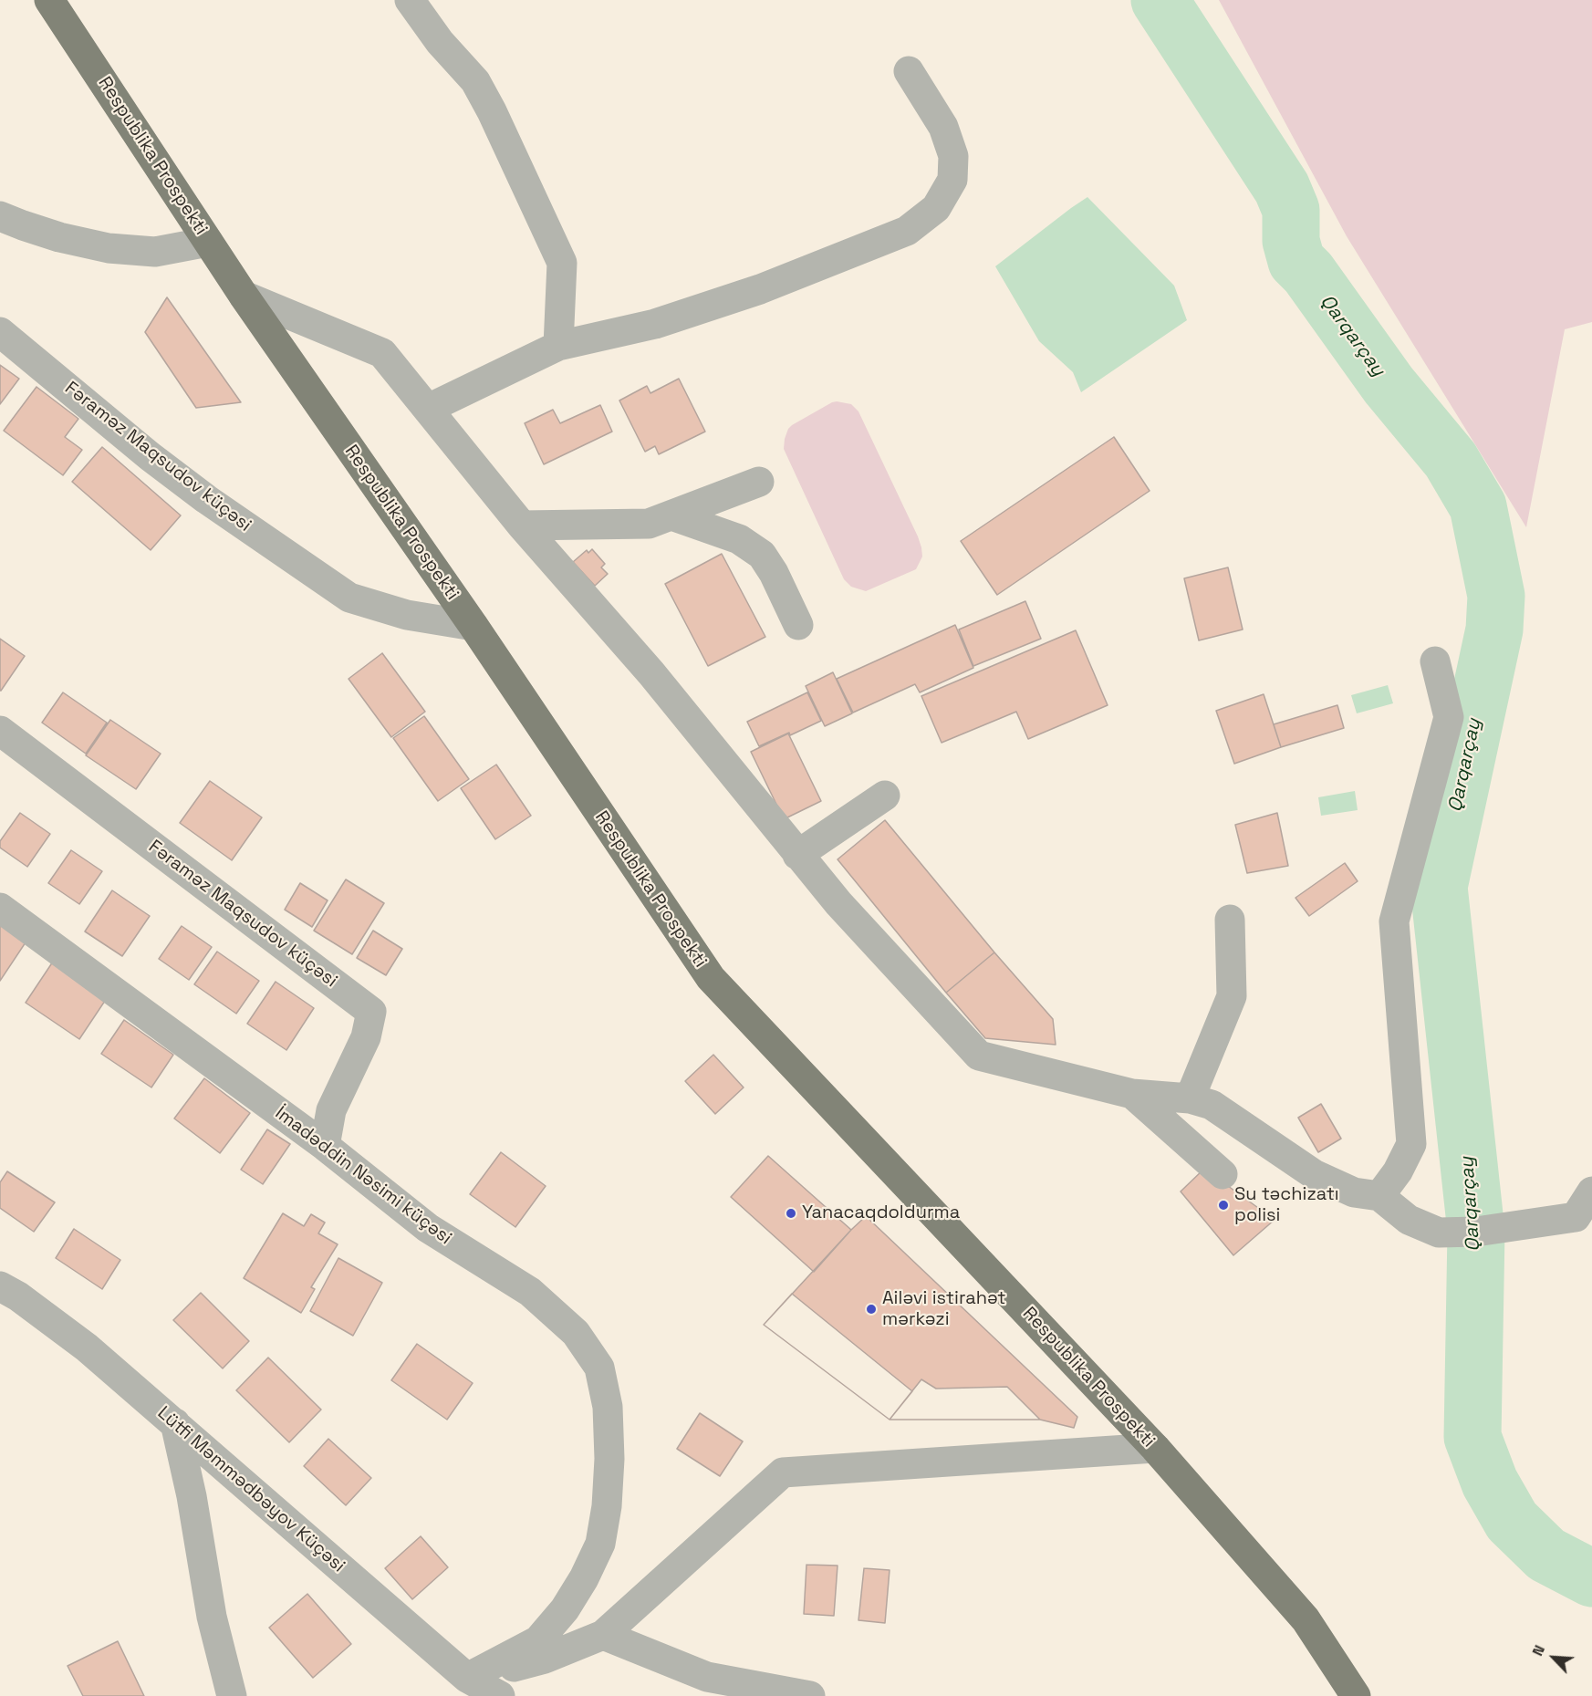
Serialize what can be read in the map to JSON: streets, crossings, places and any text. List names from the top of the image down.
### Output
{
  "streets": {
    "main road": ["Respublika Prospekti"],
    "street": ["Fəraməz Maqsudov küçəsi", "İmadəddin Nəsimi küçəsi", "Lütfi Məmmədbəyov Küçəsi"]
  },
  "crossings": [
    ["Respublika Prospekti", "Fəraməz Maqsudov küçəsi"],
    ["Fəraməz Maqsudov küçəsi", "İmadəddin Nəsimi küçəsi"],
    ["İmadəddin Nəsimi küçəsi", "Lütfi Məmmədbəyov Küçəsi"]
  ],
  "water": ["Qarqarçay"],
  "places": ["Su təchizatı polisi", "Yanacaqdoldurma", "Ailəvi istirahət mərkəzi"],
  "north": "top left"
}
